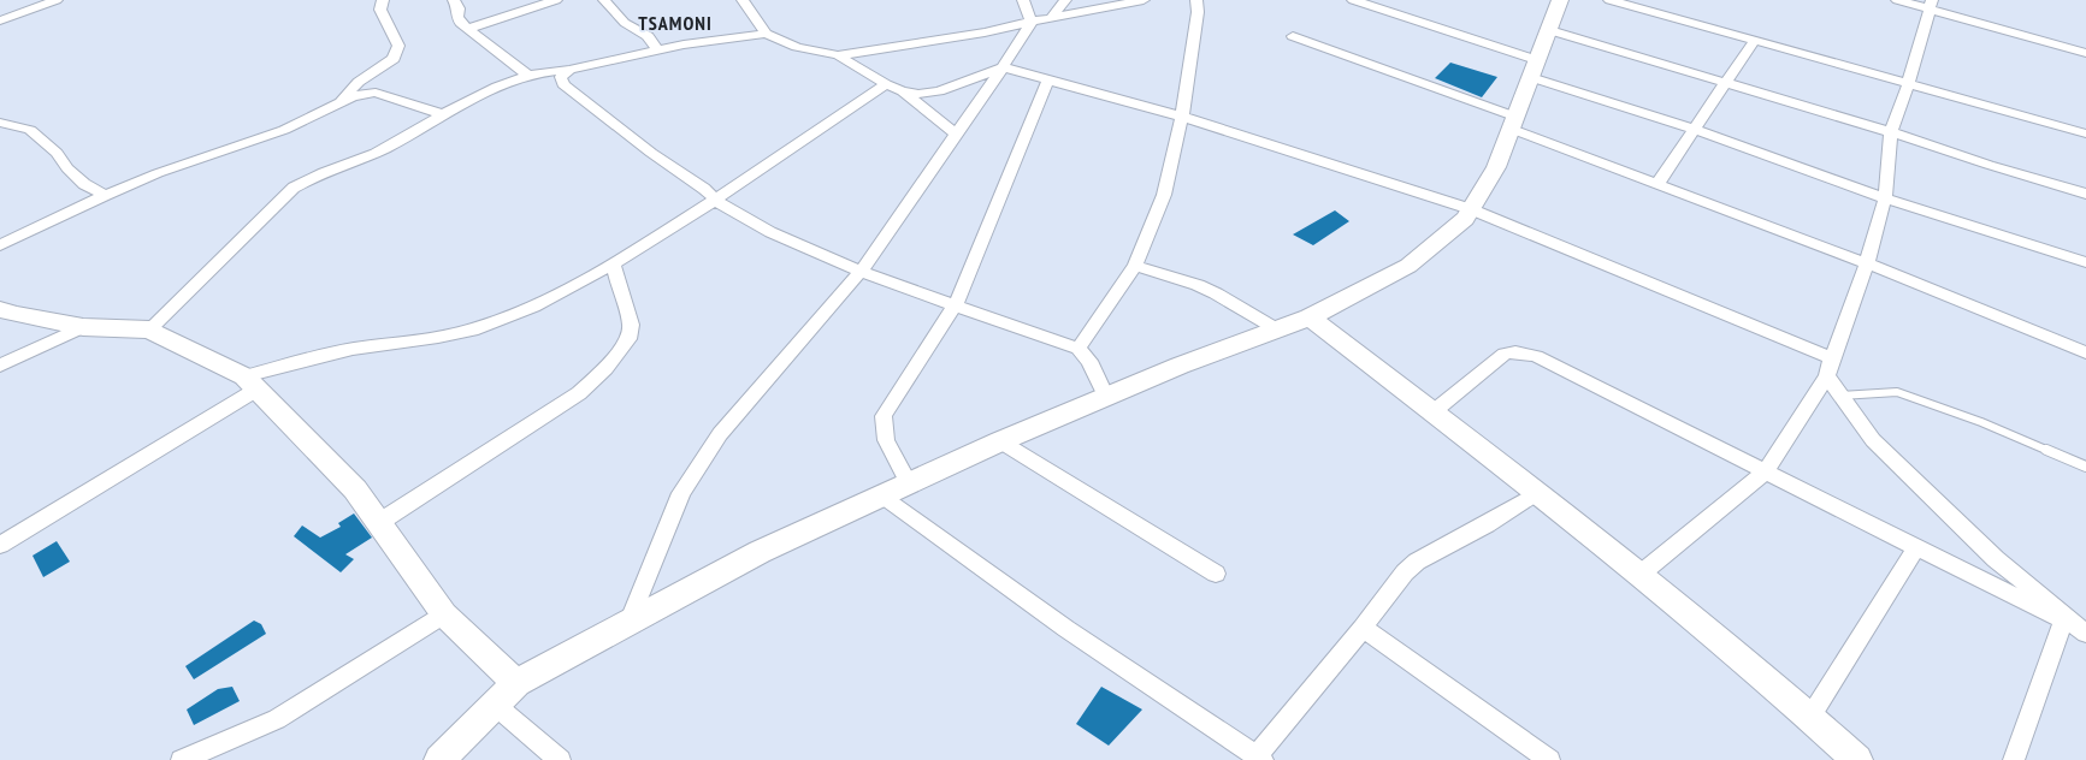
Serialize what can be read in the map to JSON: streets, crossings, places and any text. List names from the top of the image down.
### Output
{
  "districts": ["TSAMONI"]
}
